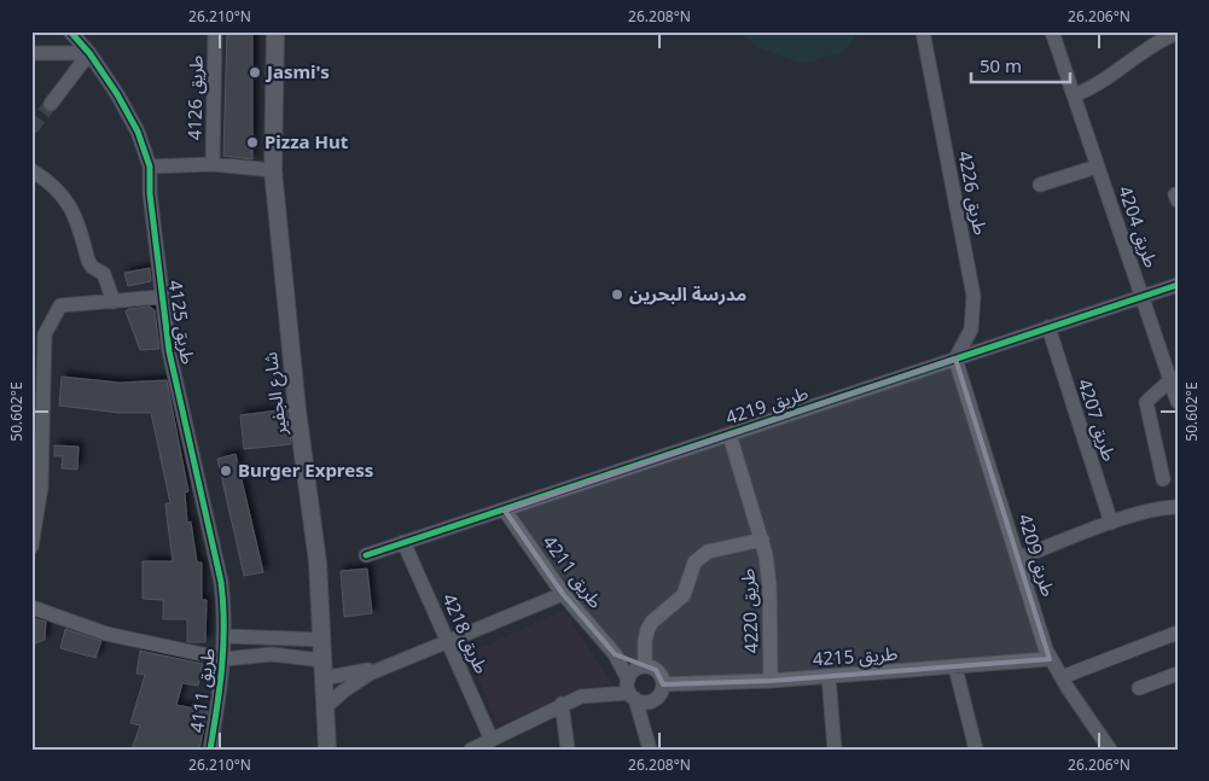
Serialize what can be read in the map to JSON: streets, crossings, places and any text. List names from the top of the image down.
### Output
{
  "streets": {
    "street": [
      "طريق 4126",
      "طريق 4226",
      "طريق 4204",
      "طريق 4125",
      "شارع الجفير",
      "طريق 4219",
      "طريق 4207",
      "طريق 4209",
      "طريق 4211",
      "طريق 4220",
      "طريق 4218",
      "طريق 4215",
      "طريق 4111"
    ]
  },
  "crossings": [
    ["طريق 4126", "طريق 4125"],
    ["طريق 4126", "شارع الجفير"],
    ["طريق 4226", "طريق 4219"],
    ["طريق 4226", "طريق 4209"],
    ["طريق 4204", "طريق 4219"],
    ["طريق 4125", "طريق 4111"],
    ["شارع الجفير", "طريق 4111"],
    ["طريق 4219", "طريق 4207"],
    ["طريق 4219", "طريق 4209"],
    ["طريق 4219", "طريق 4211"],
    ["طريق 4219", "طريق 4220"],
    ["طريق 4219", "طريق 4218"],
    ["طريق 4209", "طريق 4215"],
    ["طريق 4211", "طريق 4220"],
    ["طريق 4211", "طريق 4215"],
    ["طريق 4220", "طريق 4215"]
  ],
  "places": [
    "Jasmi's",
    "Pizza Hut",
    "مدرسة البحرين",
    "Burger Express"
  ],
  "scale_bar": "50 m",
  "coordinates": [
    "26.210°N",
    "26.208°N",
    "26.206°N",
    "50.602°E"
  ]
}
